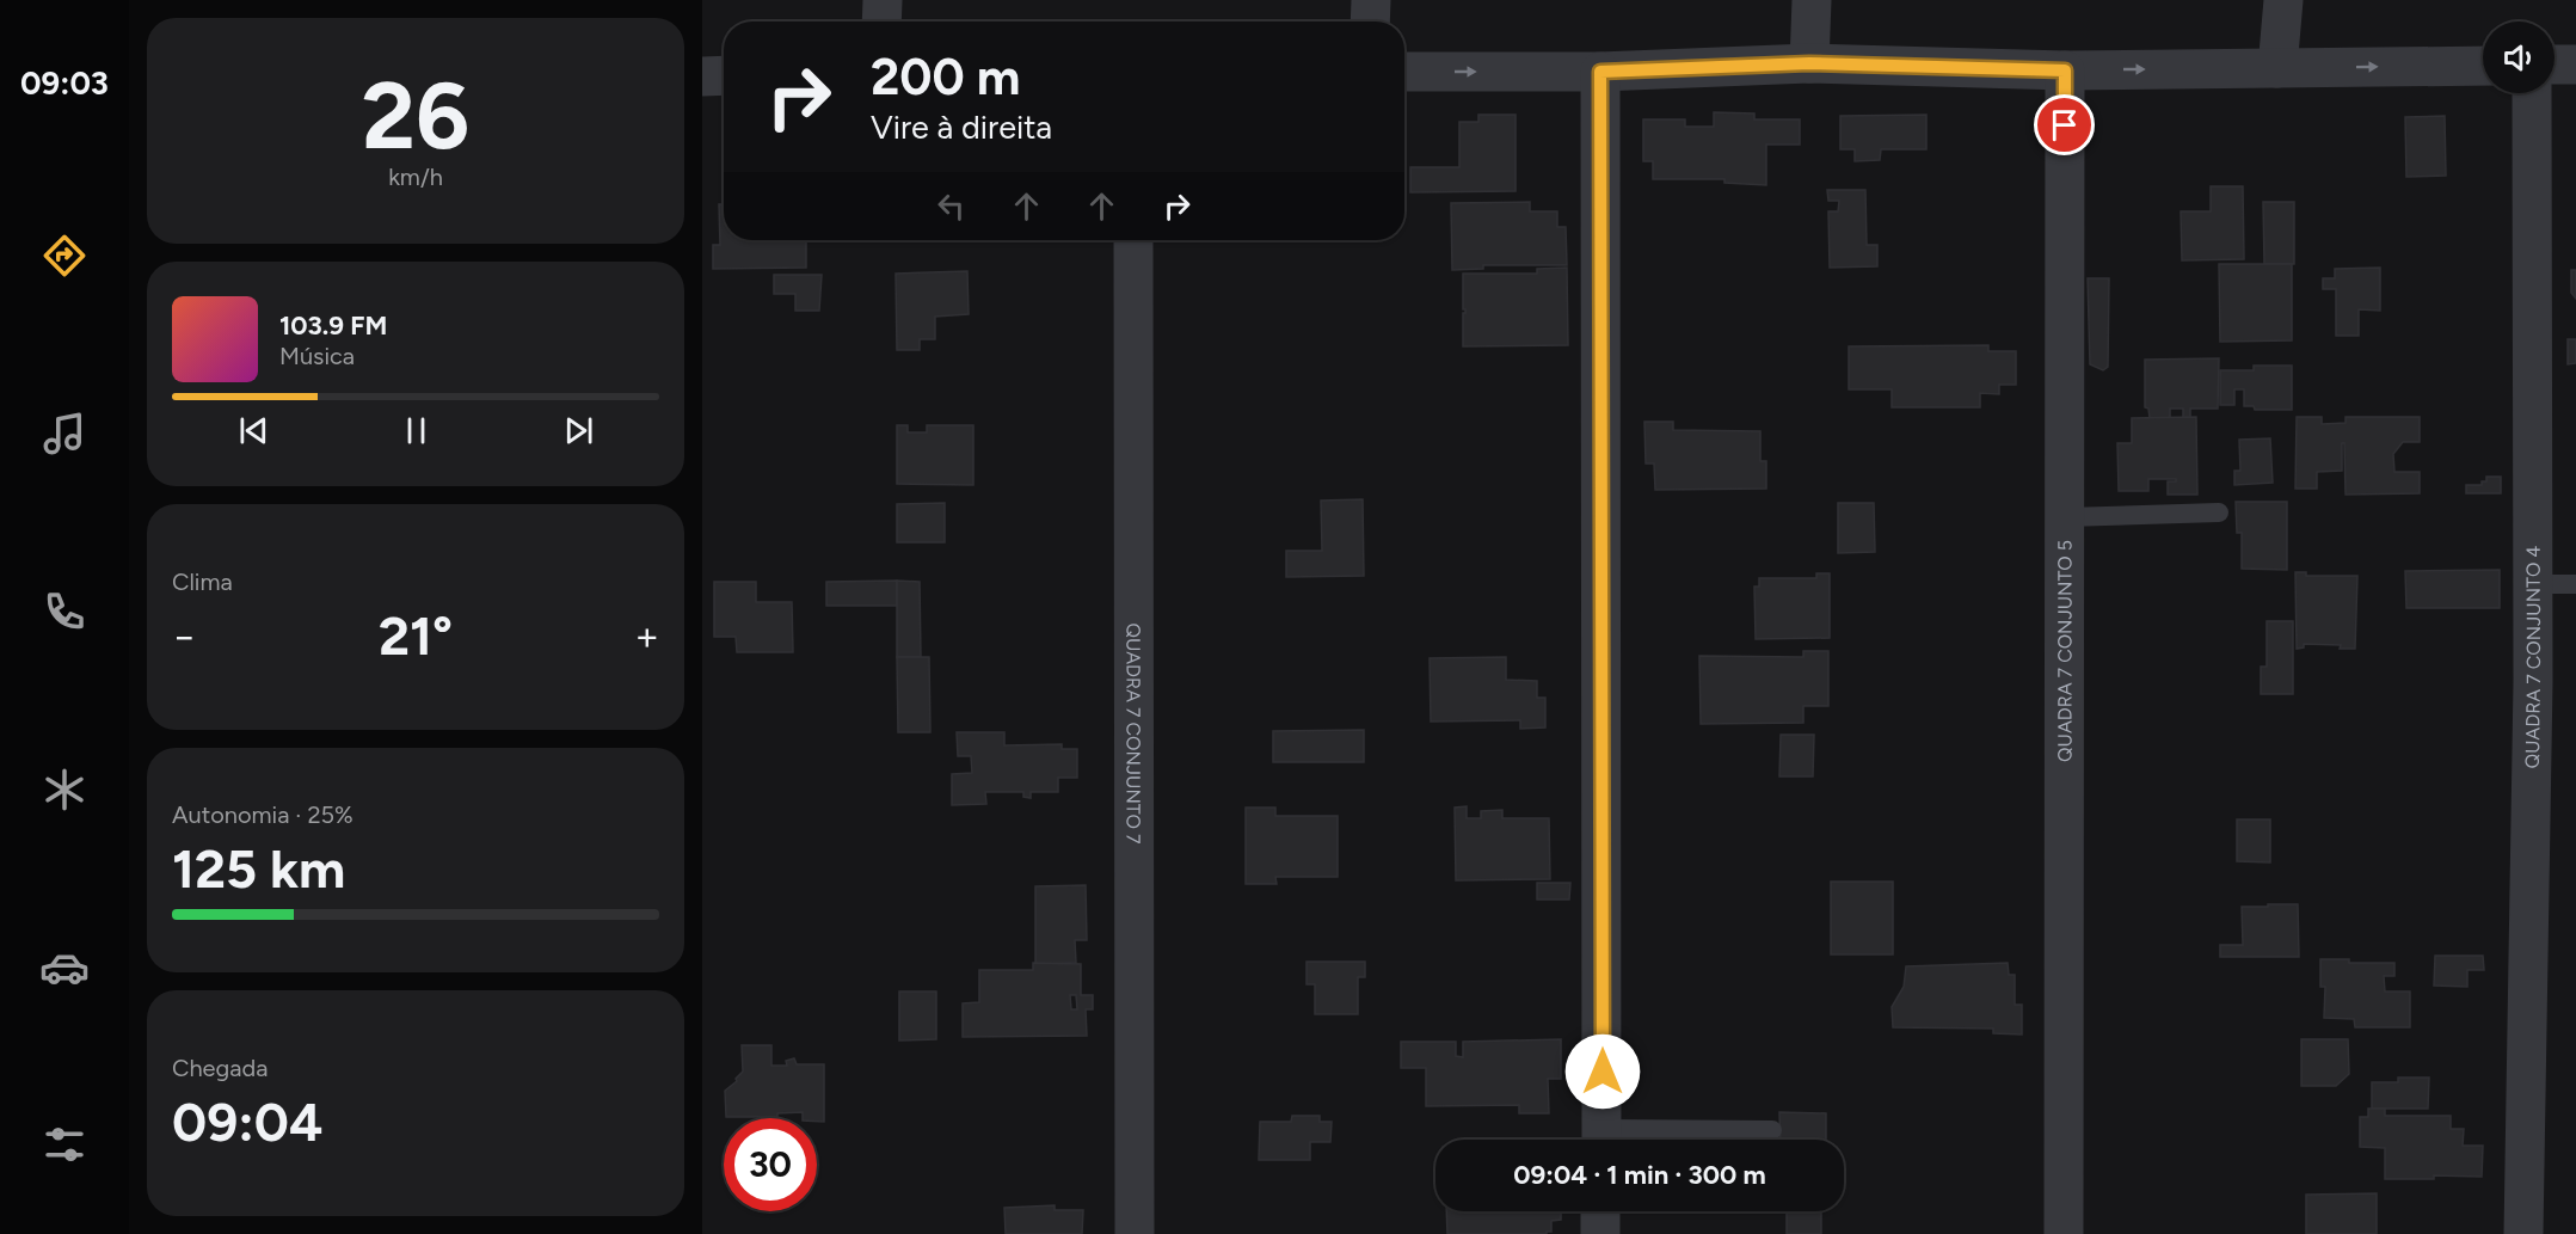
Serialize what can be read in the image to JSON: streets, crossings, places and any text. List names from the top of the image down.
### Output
{
  "streets": {
    "street": ["QUADRA 7 CONJUNTO 5", "QUADRA 7 CONJUNTO 4", "QUADRA 7 CONJUNTO 7"]
  },
  "page": {
    "tabs": "09:03",
    "tile": [
      ["26", "km/h"],
      "Clima",
      ["Autonomia · 25%", "125 km"],
      ["Chegada", "09:04"]
    ],
    "turn": ["200 m", "Vire à direita"],
    "song": ["103.9 FM", "Música"],
    "heat": ["−", "21°", "+"],
    "limit": "30",
    "trip": "09:04 · 1 min · 300 m"
  }
}
